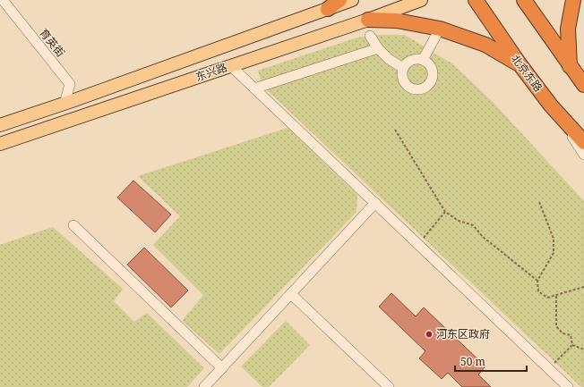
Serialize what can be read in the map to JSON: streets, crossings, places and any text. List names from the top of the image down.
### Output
{
  "streets": {
    "highway": ["北京东路"],
    "main road": ["东兴路"],
    "street": ["育英街"]
  },
  "crossings": [
    ["育英街", "东兴路"]
  ],
  "places": ["河东区政府"],
  "scale_bar": "50 m"
}
